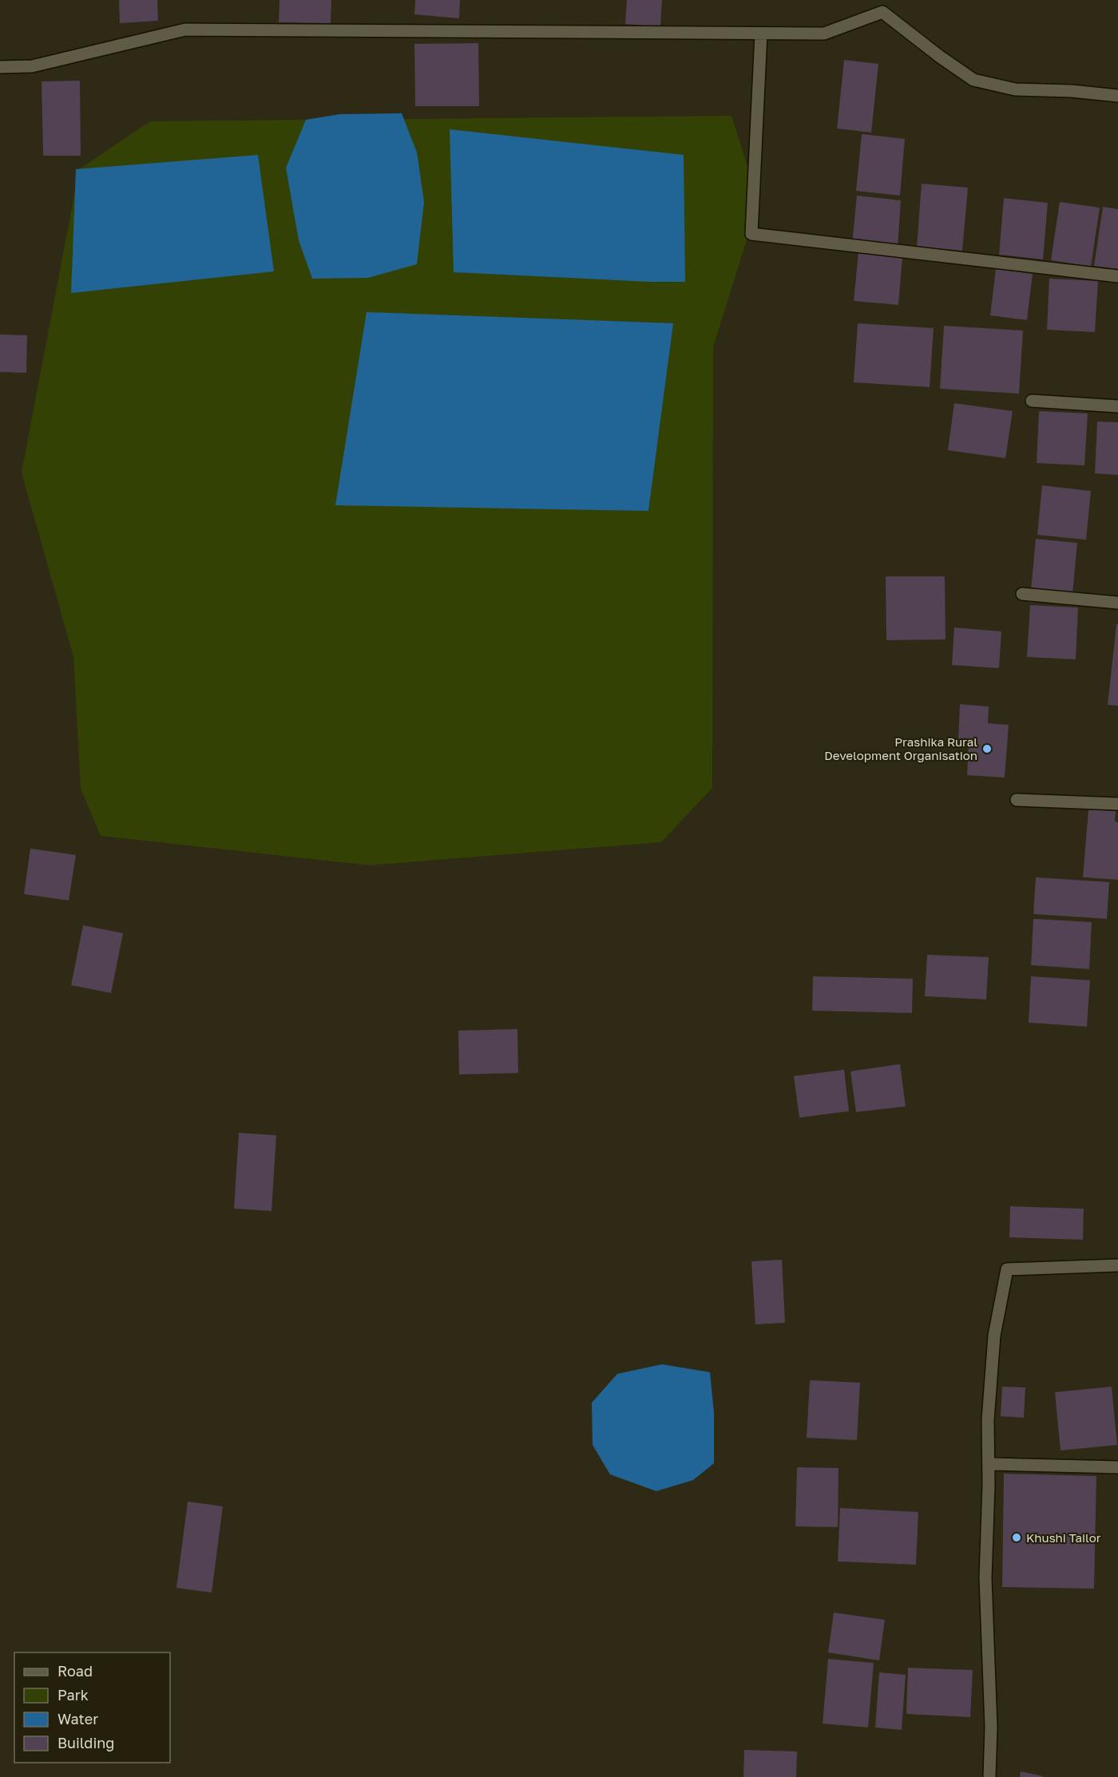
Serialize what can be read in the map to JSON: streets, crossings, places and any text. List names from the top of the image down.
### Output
{
  "places": ["Prashika Rural Development Organisation", "Khushi Tailor"],
  "legend": [
    "Road",
    "Park",
    "Water",
    "Building"
  ]
}
